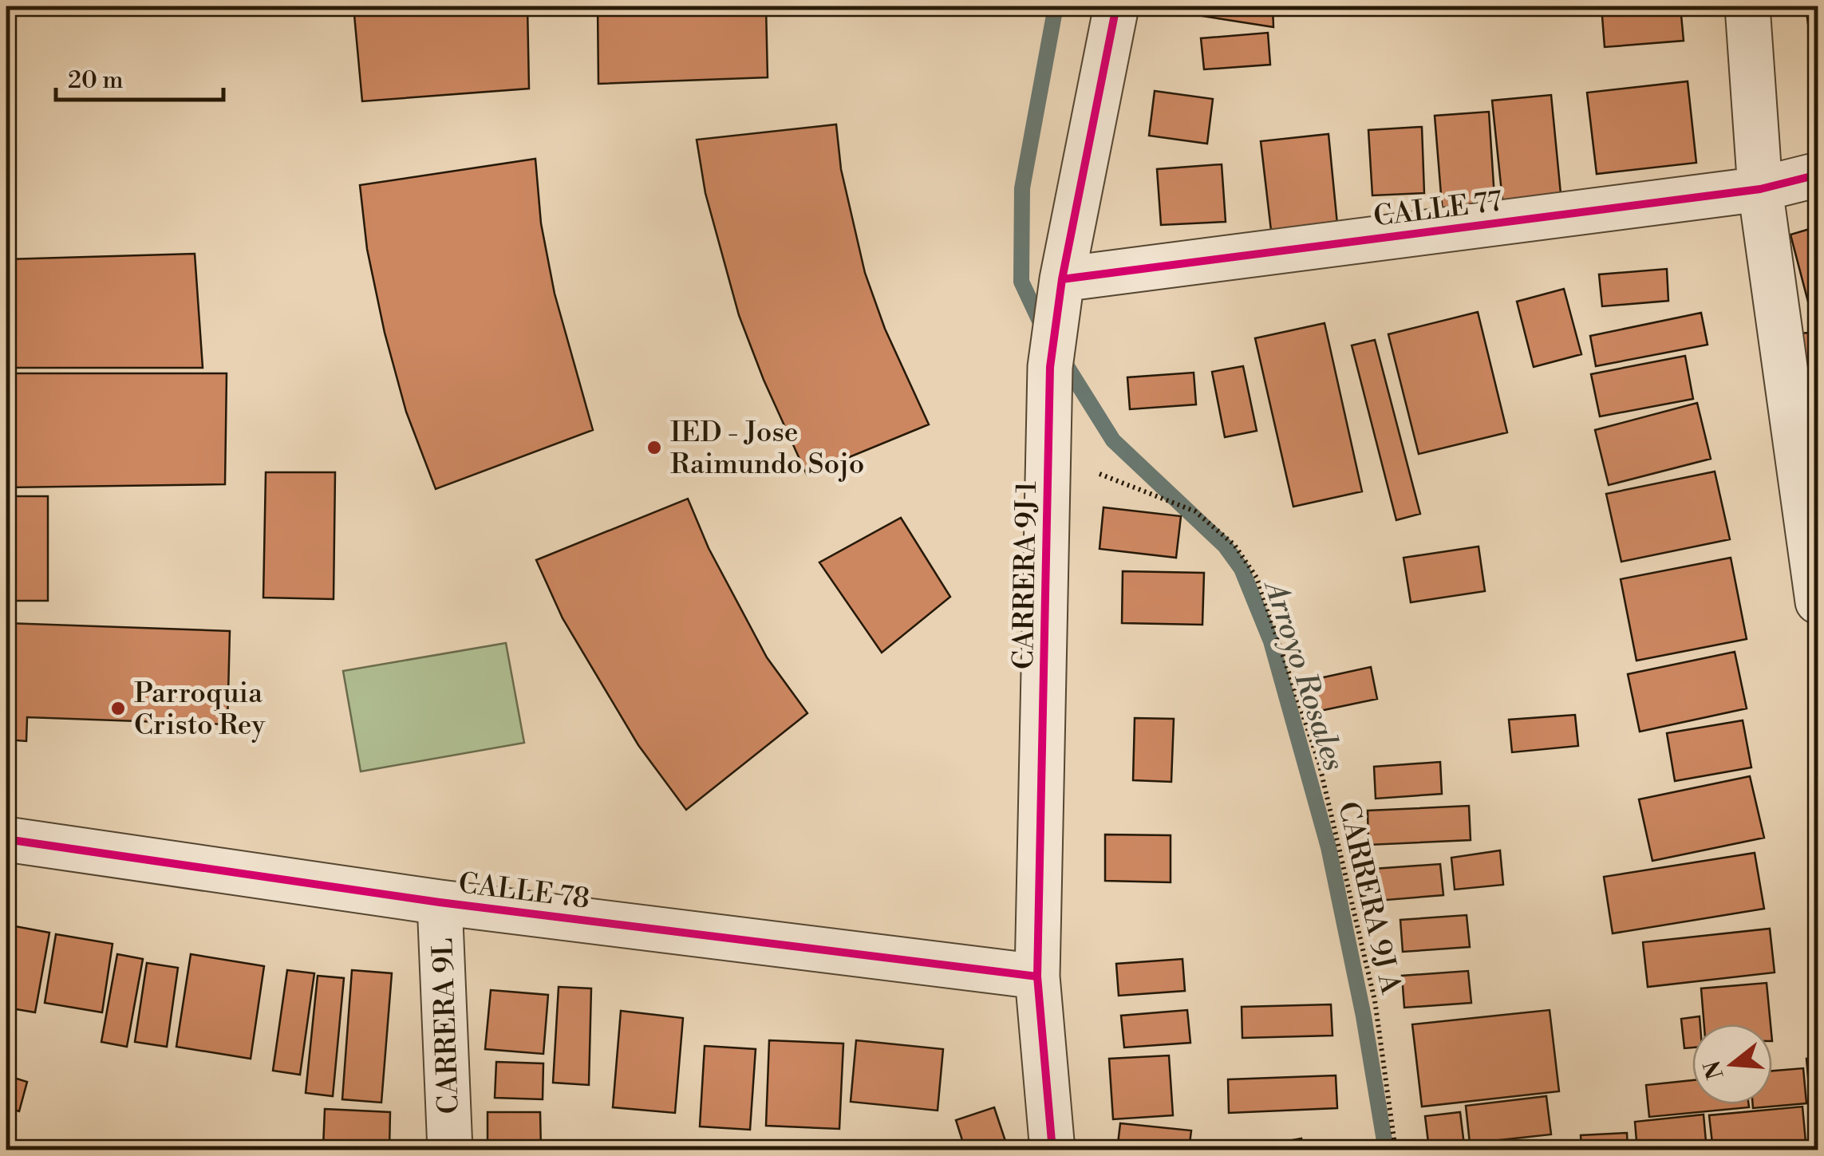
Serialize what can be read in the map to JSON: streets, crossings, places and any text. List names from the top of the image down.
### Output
{
  "streets": {
    "street": [
      "CALLE 77",
      "CARRERA 9J 1",
      "CALLE 78",
      "CARRERA 9L"
    ],
    "path": ["CARRERA 9J A"]
  },
  "crossings": [
    ["CALLE 77", "CARRERA 9J 1"],
    ["CARRERA 9J 1", "CALLE 78"],
    ["CARRERA 9J 1", "CARRERA 9J A"],
    ["CALLE 78", "CARRERA 9L"]
  ],
  "water": ["Arroyo Rosales"],
  "places": ["IED - Jose Raimundo Sojo", "Parroquia Cristo Rey"],
  "scale_bar": "20 m",
  "north": "left"
}
